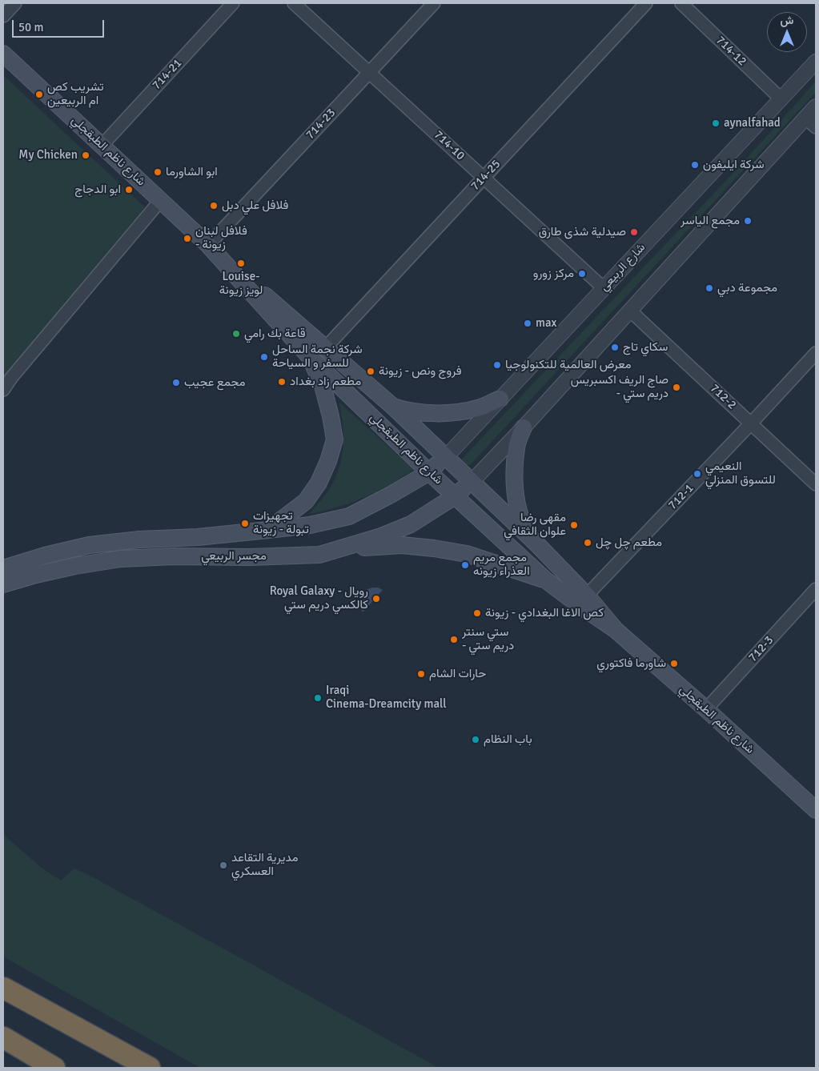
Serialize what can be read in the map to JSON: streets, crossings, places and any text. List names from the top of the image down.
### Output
{
  "streets": {
    "main road": ["شارع ناظم الطبقجلي", "شارع الربيعي", "مجسر الربيعي"],
    "street": [
      "714-12",
      "714-21",
      "714-23",
      "714-10",
      "714-25",
      "712-2",
      "712-1",
      "712-3"
    ]
  },
  "crossings": [
    ["714-12", "شارع الربيعي"],
    ["714-21", "شارع ناظم الطبقجلي"],
    ["714-23", "714-10"],
    ["714-23", "شارع ناظم الطبقجلي"],
    ["714-10", "714-25"],
    ["714-10", "شارع الربيعي"],
    ["شارع ناظم الطبقجلي", "714-25"],
    ["شارع ناظم الطبقجلي", "شارع الربيعي"],
    ["شارع ناظم الطبقجلي", "712-1"],
    ["شارع ناظم الطبقجلي", "مجسر الربيعي"],
    ["شارع ناظم الطبقجلي", "712-3"],
    ["شارع الربيعي", "مجسر الربيعي"],
    ["712-2", "712-1"]
  ],
  "places": [
    "تشريب كص ام الربيعين",
    "aynalfahad",
    "My Chicken",
    "شركة ايليفون",
    "ابو الشاورما",
    "ابو الدجاج",
    "فلافل علي دبل",
    "مجمع الياسر",
    "صيدلية شذى طارق",
    "فلافل لبنان - زيونة",
    "Louise- لويز زيونة",
    "مركز زورو",
    "مجموعة دبي",
    "max",
    "قاعة بك رامي",
    "سكاي تاج",
    "شركة نجمة الساحل للسفر و السياحة",
    "معرض العالمية للتكنولوجيا",
    "فروج ونص - زيونة",
    "مطعم زاد بغداد",
    "مجمع عجيب",
    "صاج الريف اكسبريس - دريم ستي",
    "النعيمي للتسوق المنزلي",
    "تجهيزات تبولة - زيونة",
    "مقهى رضا علوان الثقافي",
    "مطعم چل چل",
    "مجمع مريم العذراء زيونه",
    "Royal Galaxy - رويال كالكسي دريم ستي",
    "كص الاغا البغدادي - زيونة",
    "ستي سنتر - دريم ستي",
    "شاورما فاكتوري",
    "حارات الشام",
    "Iraqi Cinema-Dreamcity mall",
    "باب النظام",
    "مديرية التقاعد العسكري"
  ],
  "scale_bar": "50 m",
  "north": "top"
}
